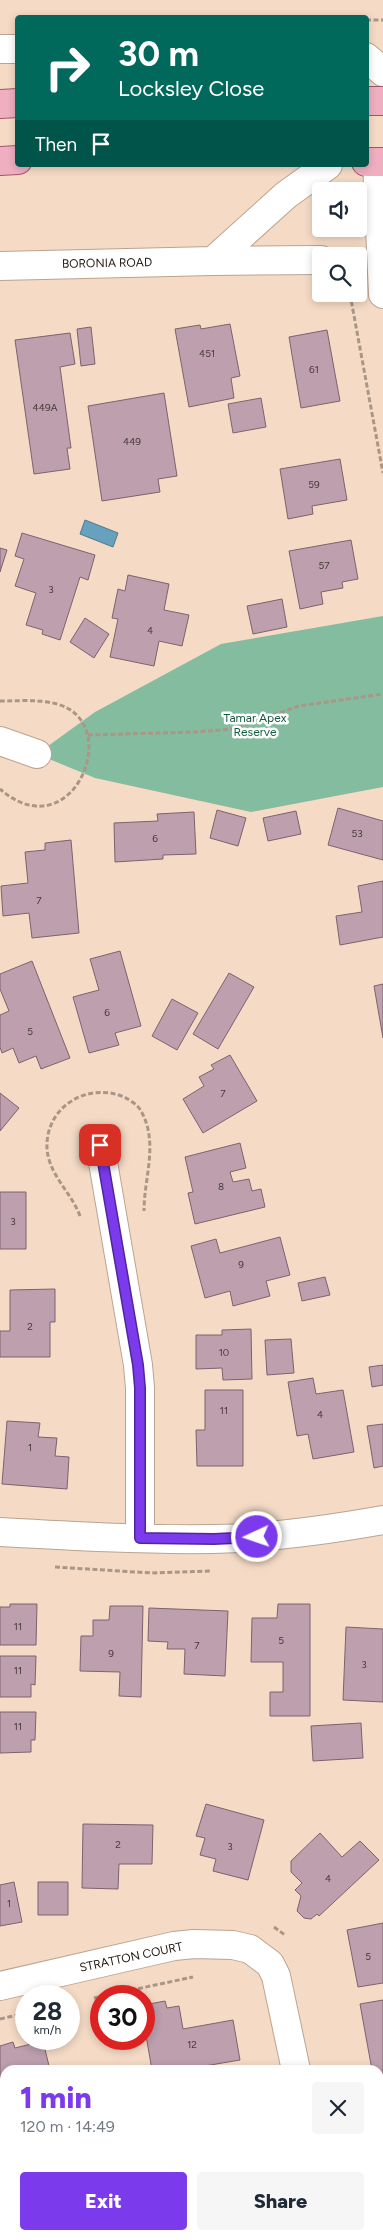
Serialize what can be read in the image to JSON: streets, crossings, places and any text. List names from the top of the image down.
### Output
{
  "streets": {
    "street": ["BORONIA ROAD", "STRATTON COURT"]
  },
  "parks": ["Tamar Apex Reserve"],
  "house_numbers": [
    "451",
    "61",
    "449A",
    "449",
    "59",
    "57",
    "3",
    "4",
    "53",
    "6",
    "7",
    "6",
    "5",
    "7",
    "8",
    "3",
    "9",
    "2",
    "10",
    "11",
    "4",
    "1",
    "11",
    "5",
    "7",
    "9",
    "3",
    "11",
    "11",
    "2",
    "3",
    "4",
    "1",
    "5",
    "12"
  ],
  "page": {
    "turn": ["30 m", "Locksley Close"],
    "then": "Then",
    "speed": "28 km/h",
    "limit": "30",
    "heading": ["1 min", "120 m · 14:49"],
    "buttons": ["Exit", "Share"]
  }
}
